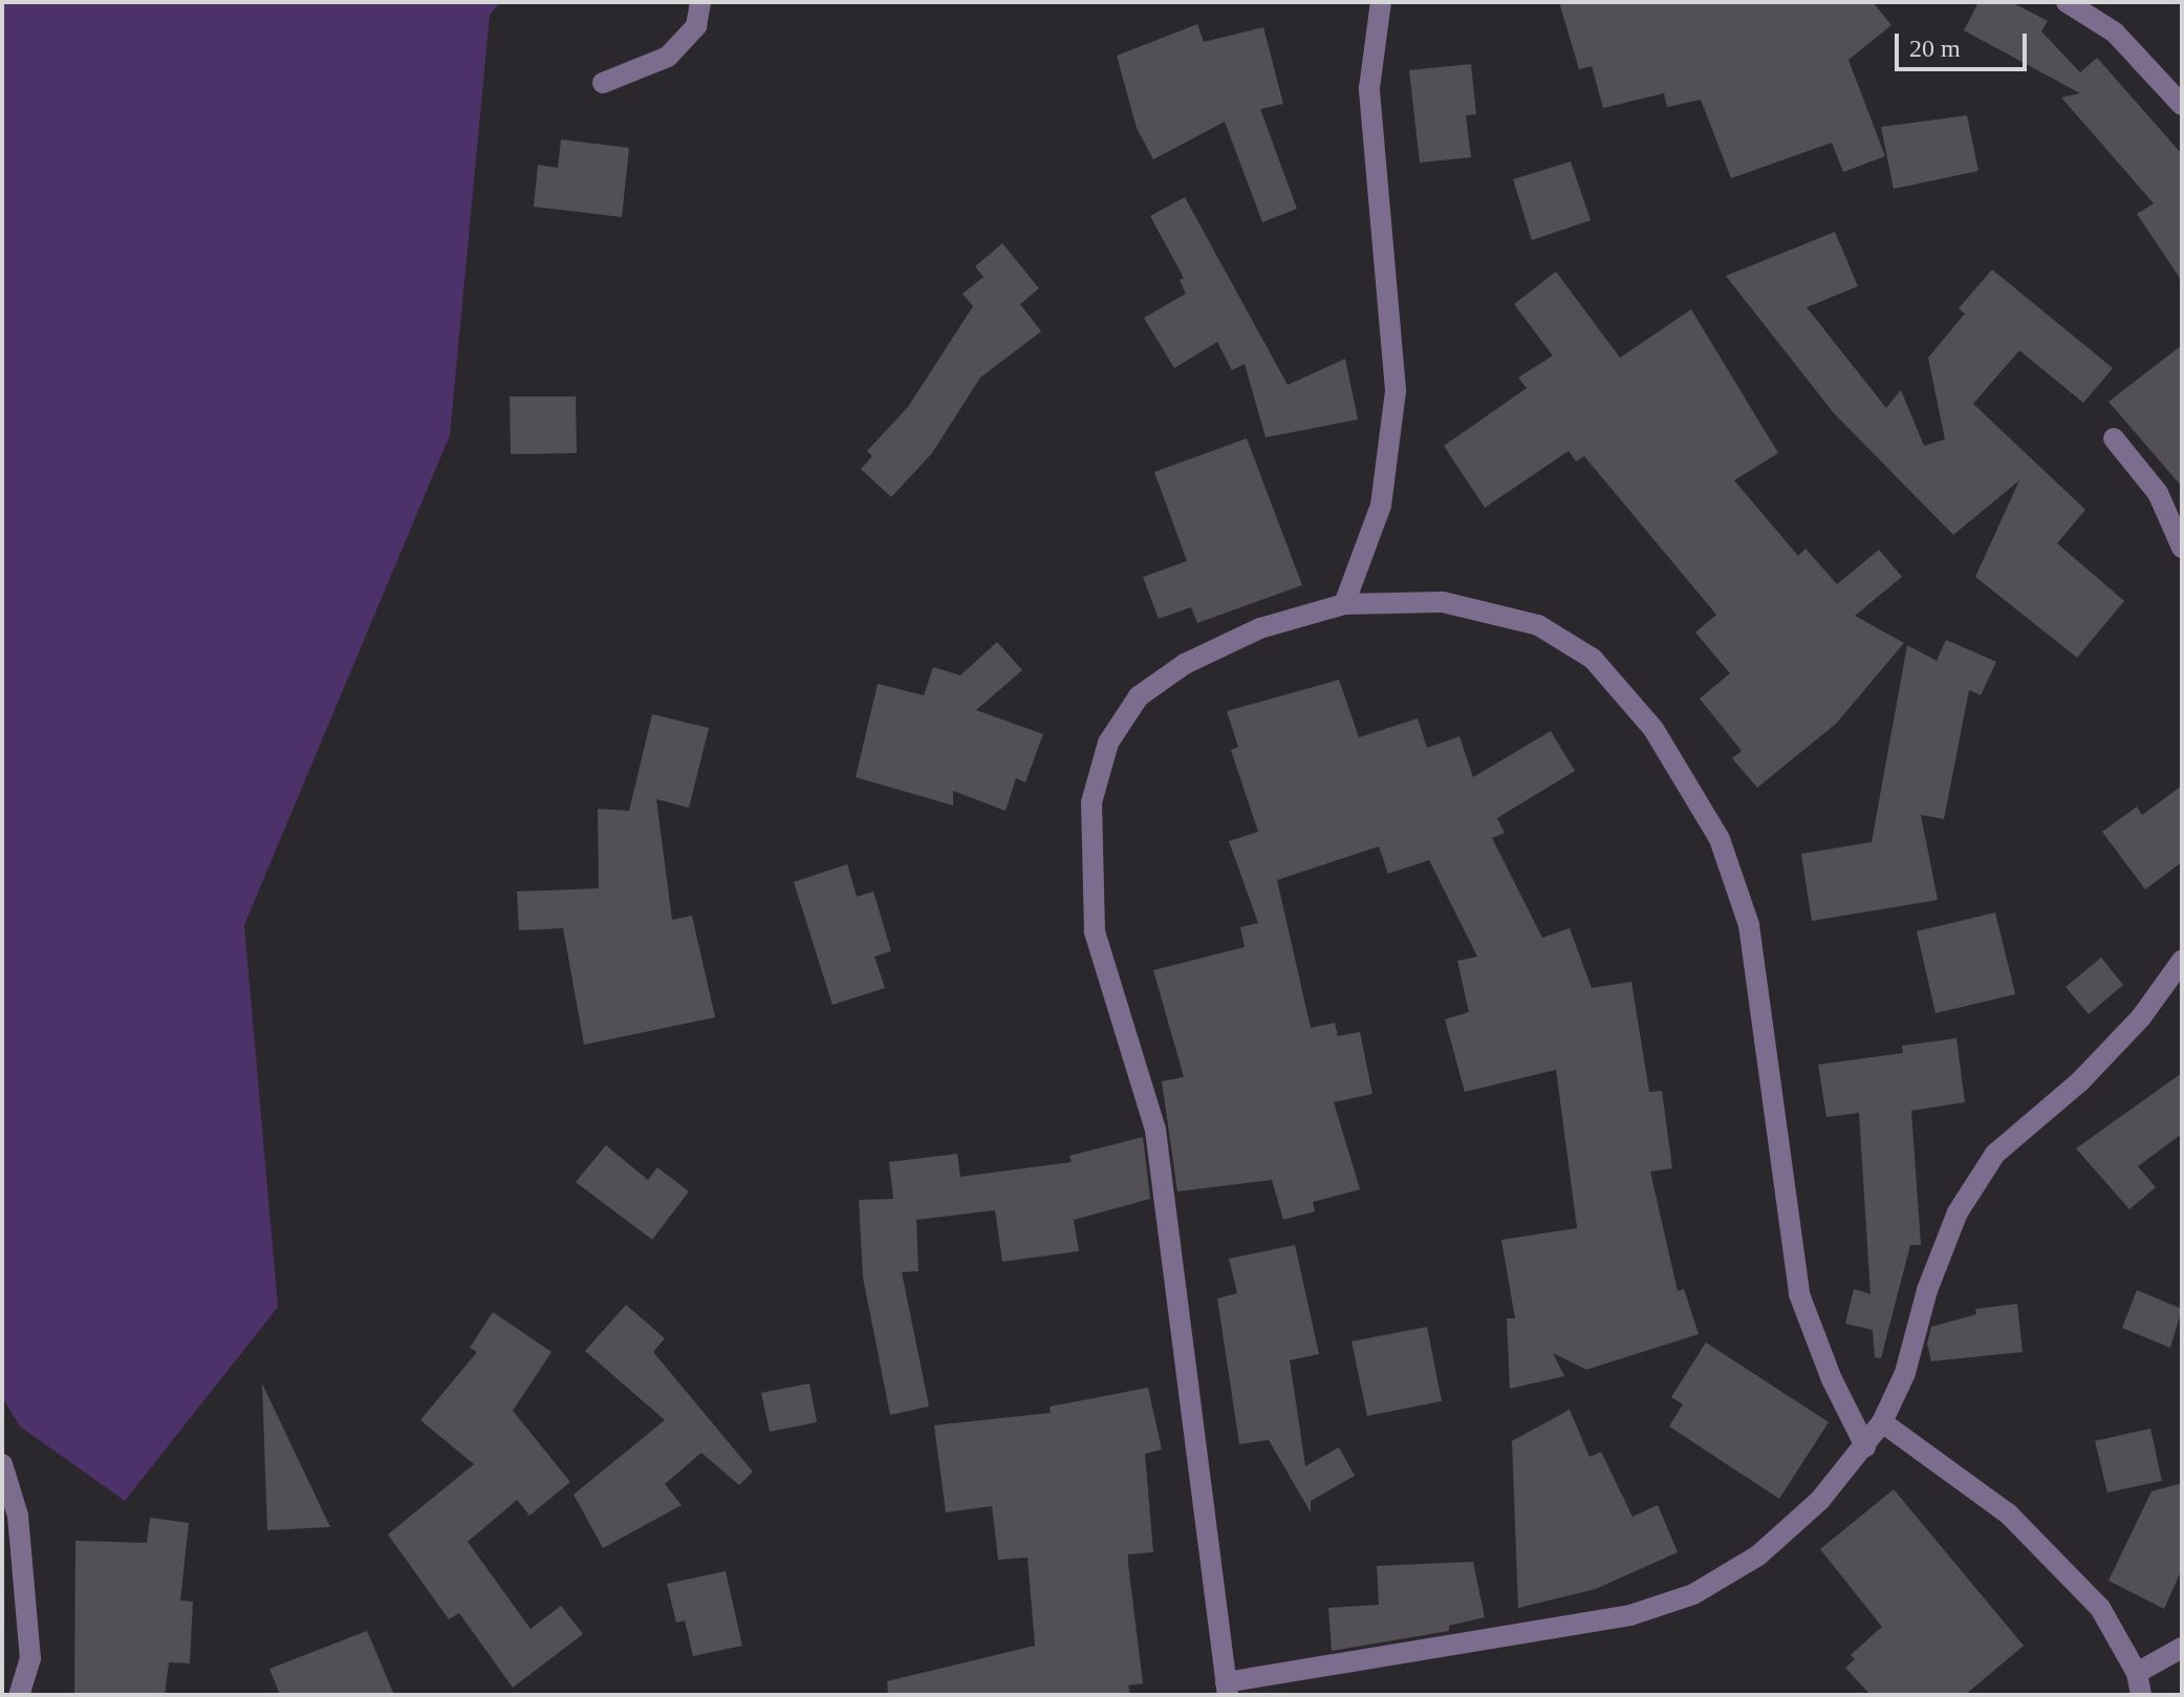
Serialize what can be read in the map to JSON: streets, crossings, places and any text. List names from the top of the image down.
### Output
{
  "scale_bar": "20 m"
}
